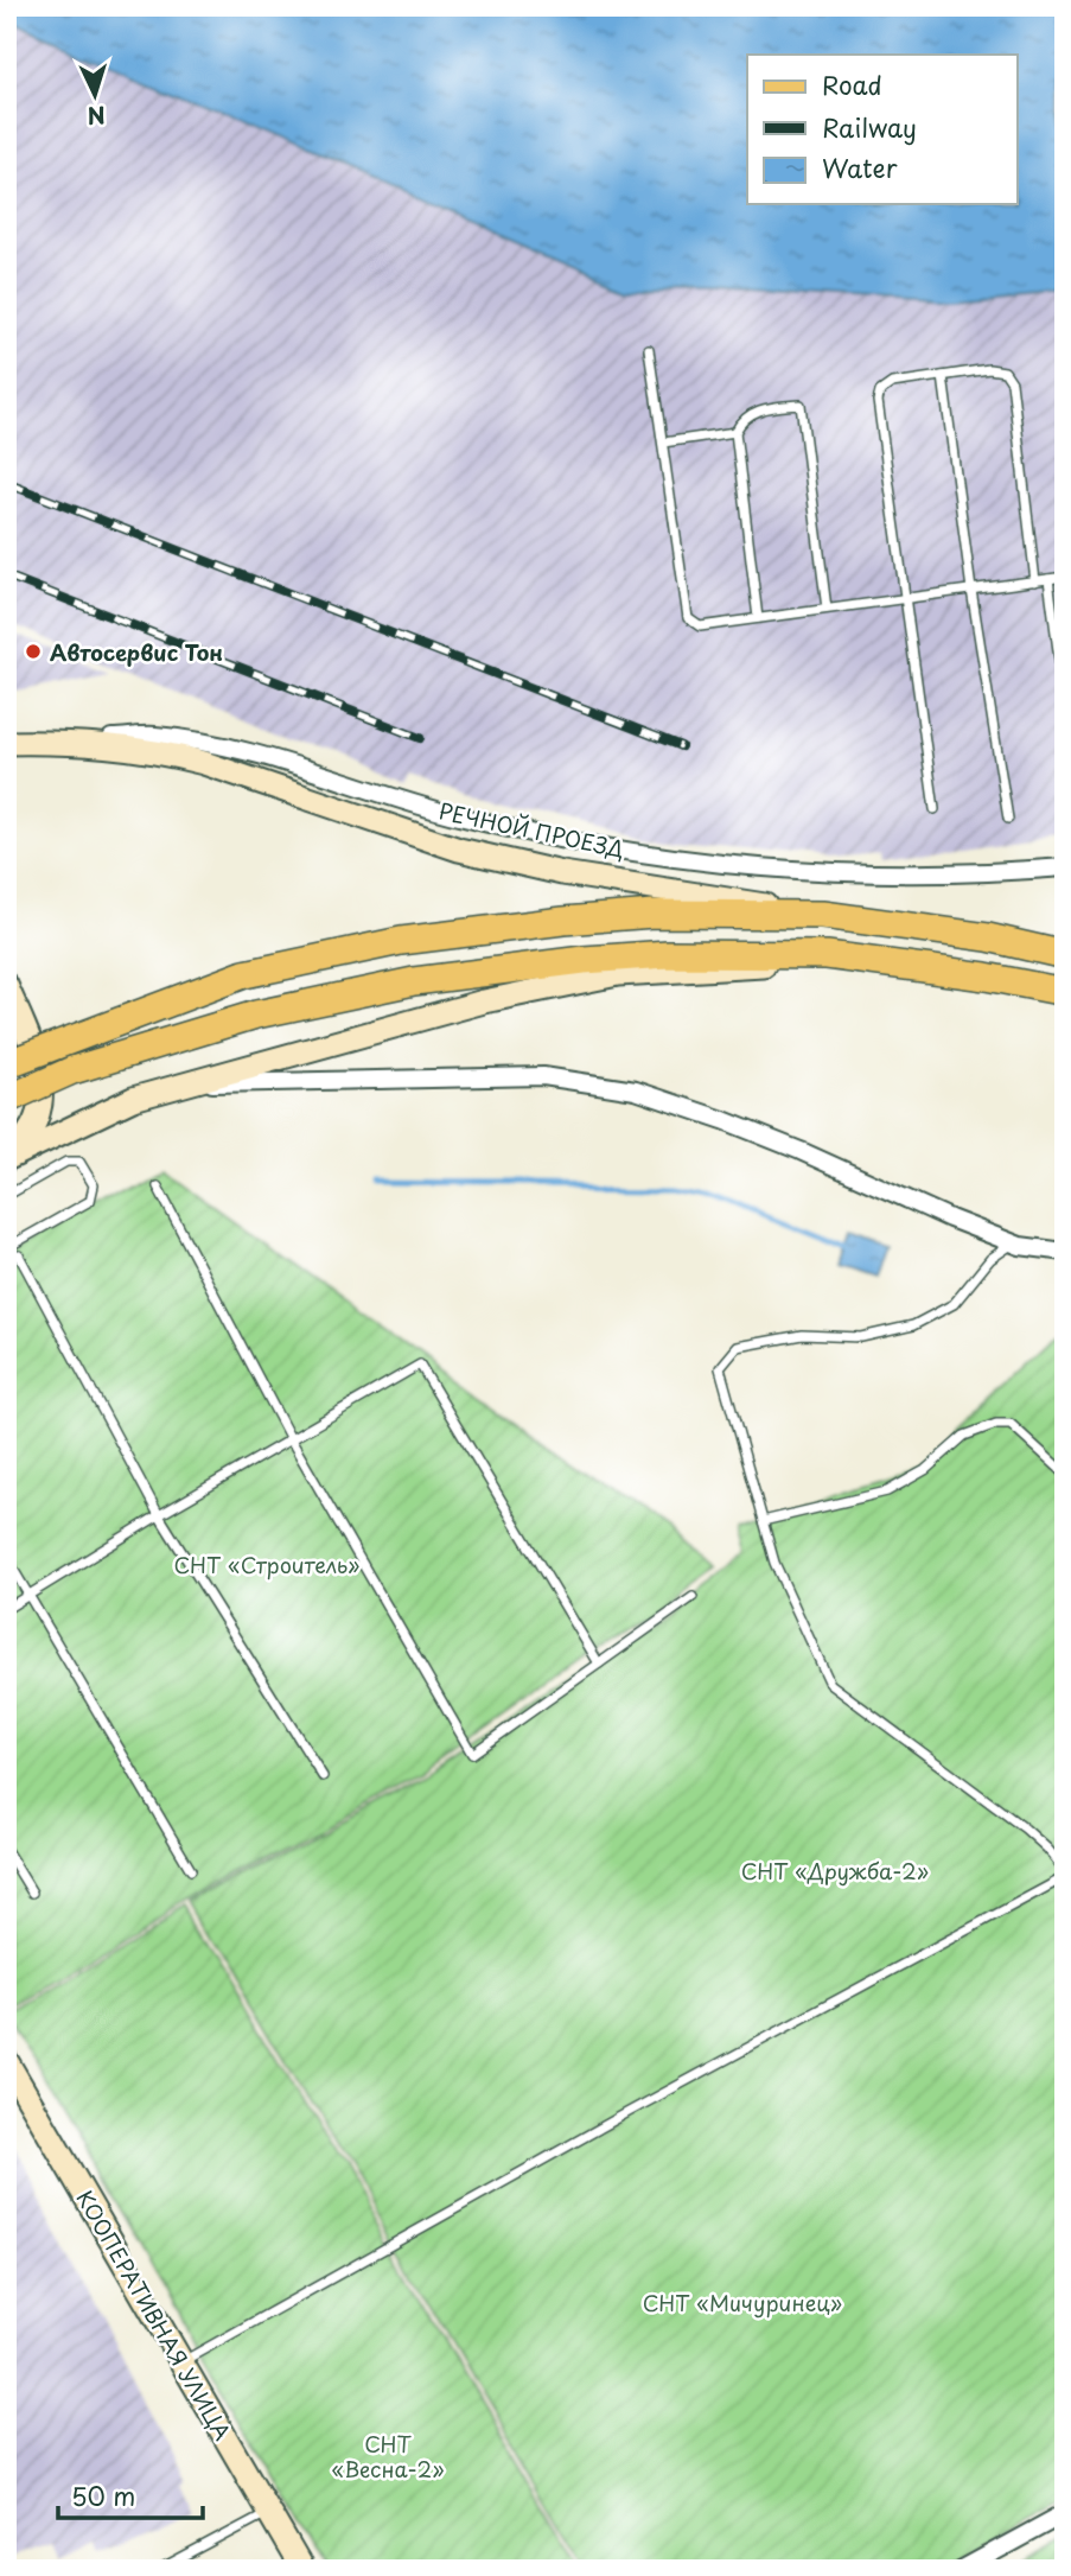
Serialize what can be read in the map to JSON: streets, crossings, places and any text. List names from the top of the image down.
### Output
{
  "streets": {
    "main road": ["РЕЧНОЙ ПРОЕЗД", "КООПЕРАТИВНАЯ УЛИЦА"]
  },
  "parks": [
    "СНТ «Строитель»",
    "СНТ «Дружба-2»",
    "СНТ «Мичуринец»",
    "СНТ «Весна-2»"
  ],
  "places": ["Автосервис Тон"],
  "legend": ["Road", "Railway", "Water"],
  "scale_bar": "50 m",
  "north": "bottom"
}
